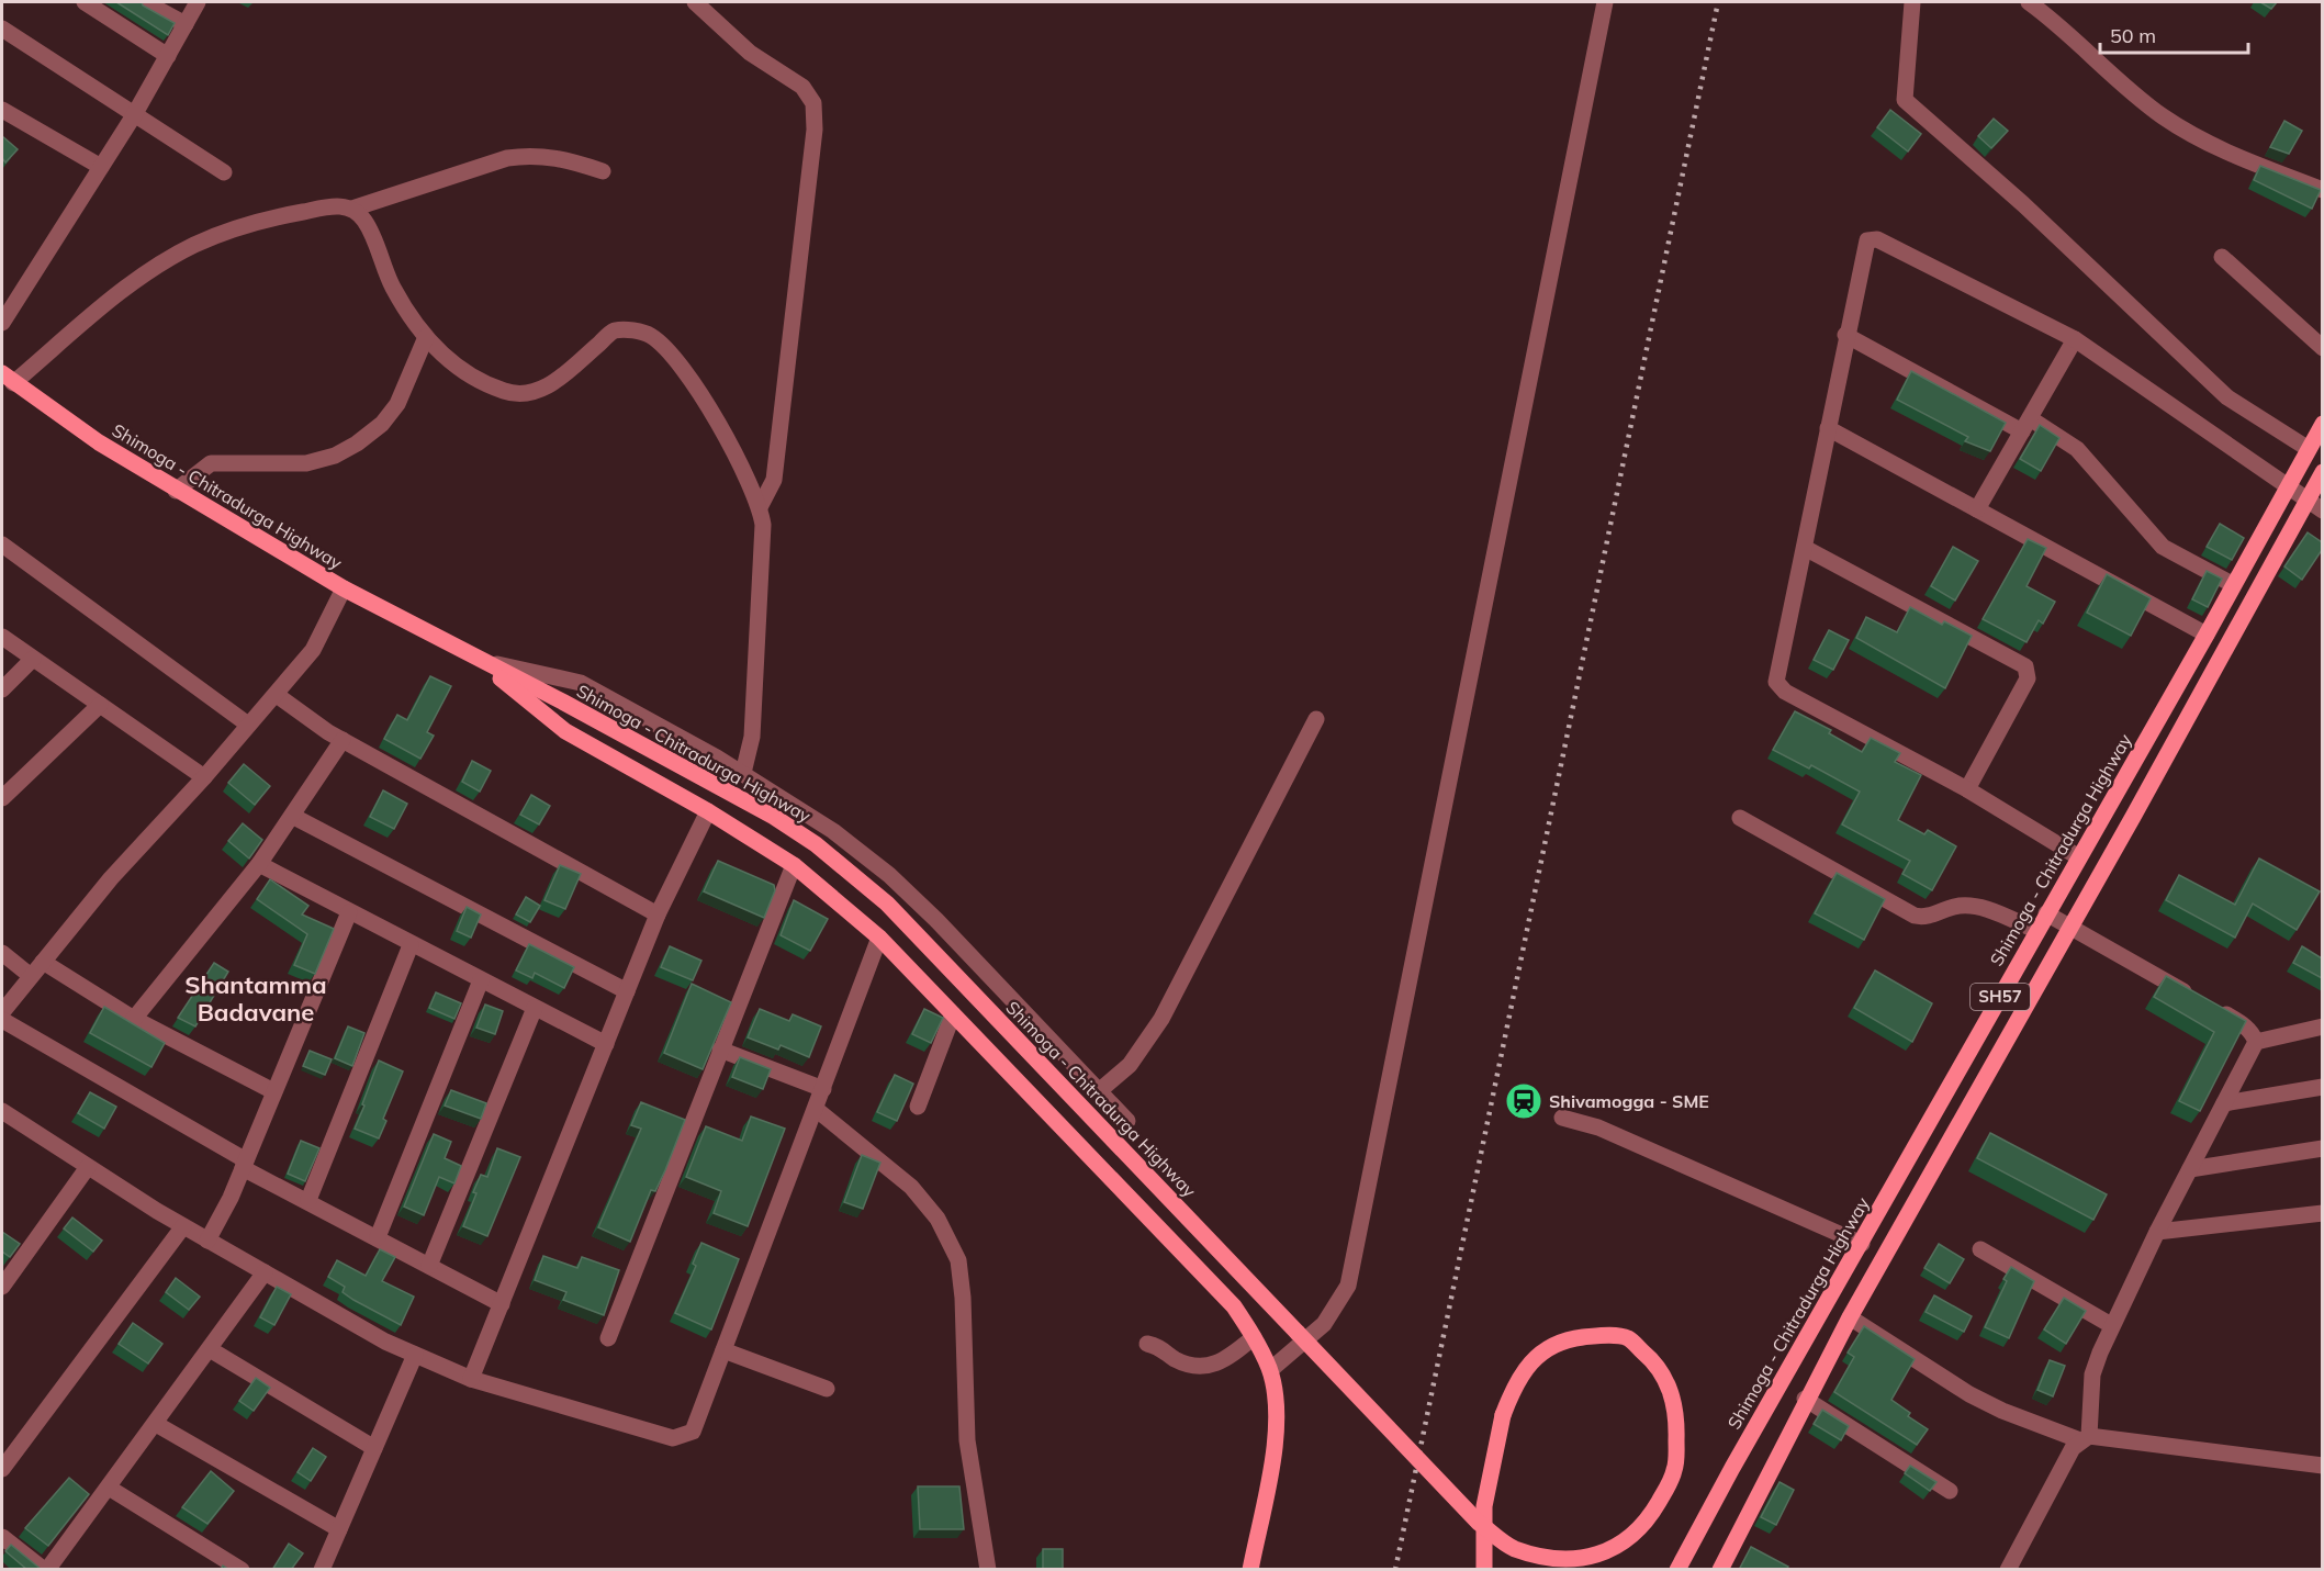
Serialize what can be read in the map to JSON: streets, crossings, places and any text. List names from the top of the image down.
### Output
{
  "streets": {
    "main road": ["Shimoga - Chitradurga Highway", "SH57"]
  },
  "districts": ["Shantamma Badavane"],
  "places": {
    "station": ["Shivamogga - SME"]
  },
  "scale_bar": "50 m"
}
